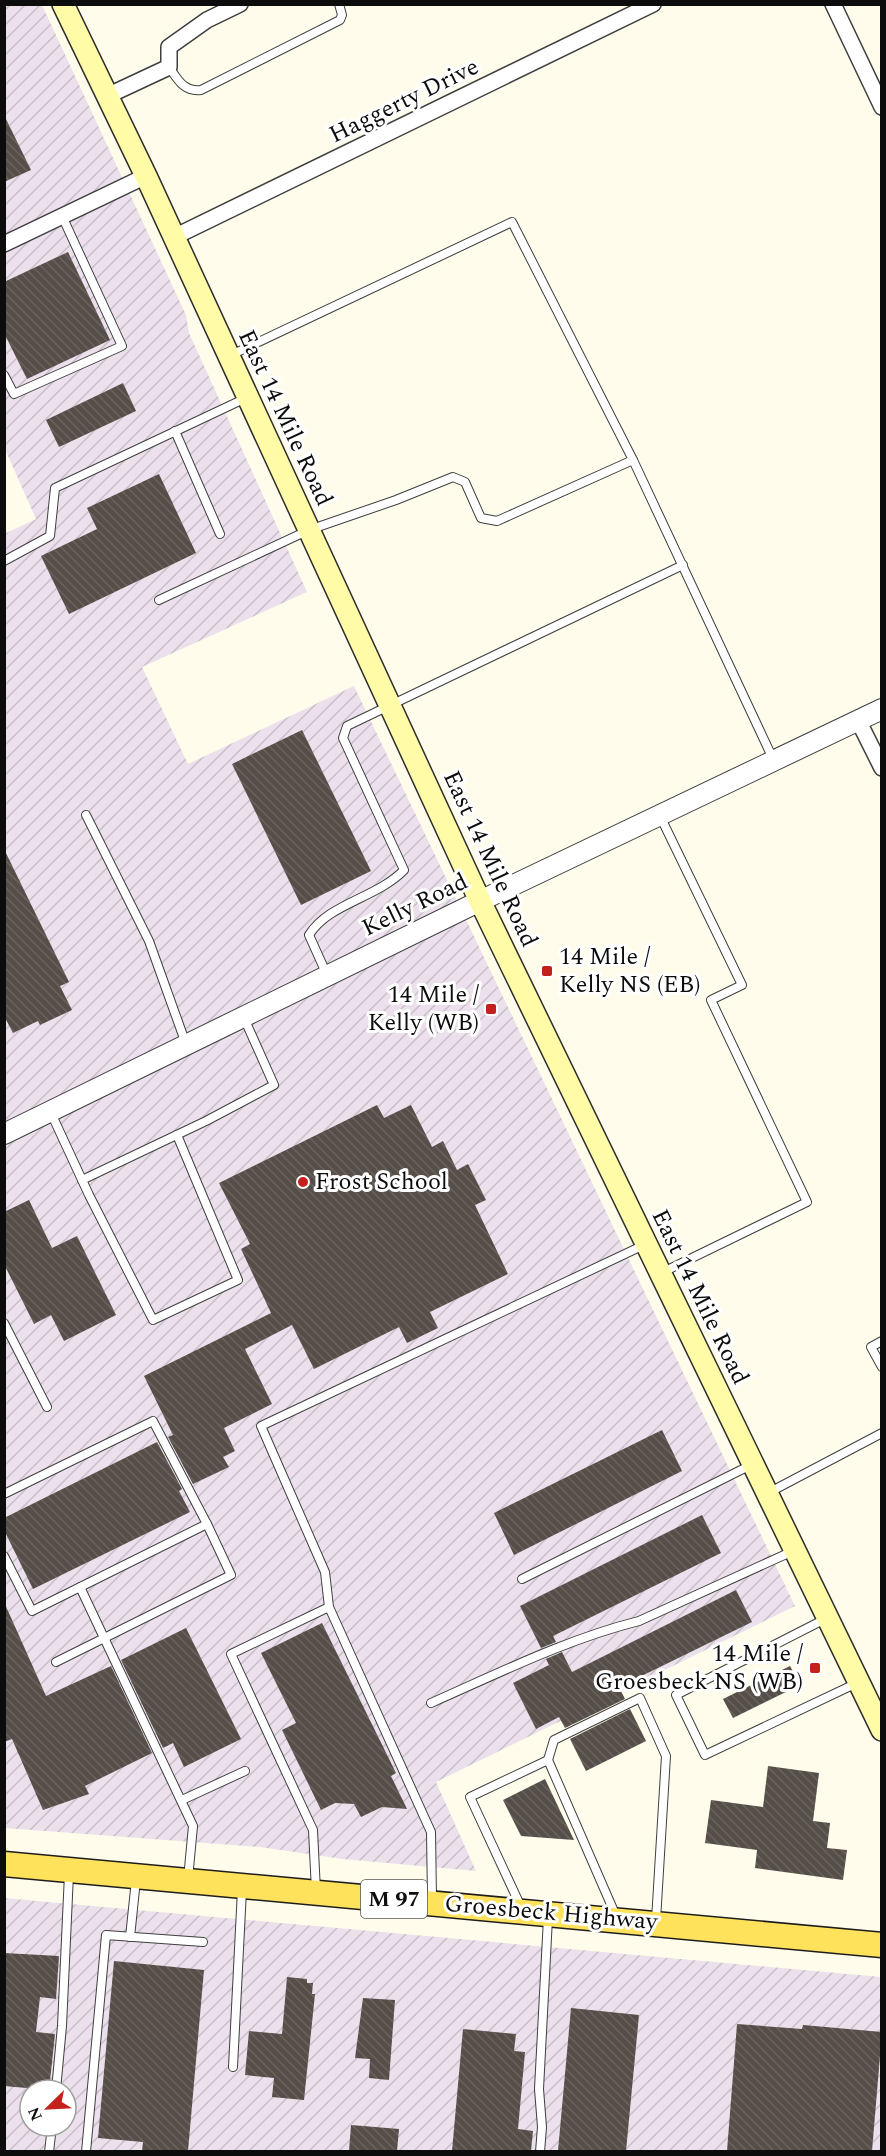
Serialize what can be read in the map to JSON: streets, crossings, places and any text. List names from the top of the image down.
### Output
{
  "streets": {
    "main road": ["East 14 Mile Road", "M 97", "Groesbeck Highway"],
    "street": ["Haggerty Drive", "Kelly Road"]
  },
  "crossings": [
    ["Haggerty Drive", "East 14 Mile Road"],
    ["East 14 Mile Road", "Kelly Road"]
  ],
  "places": {
    "transit": ["14 Mile / Kelly NS (EB)", "14 Mile / Kelly (WB)", "14 Mile / Groesbeck NS (WB)"],
    "other": ["Frost School"]
  },
  "north": "bottom left"
}
